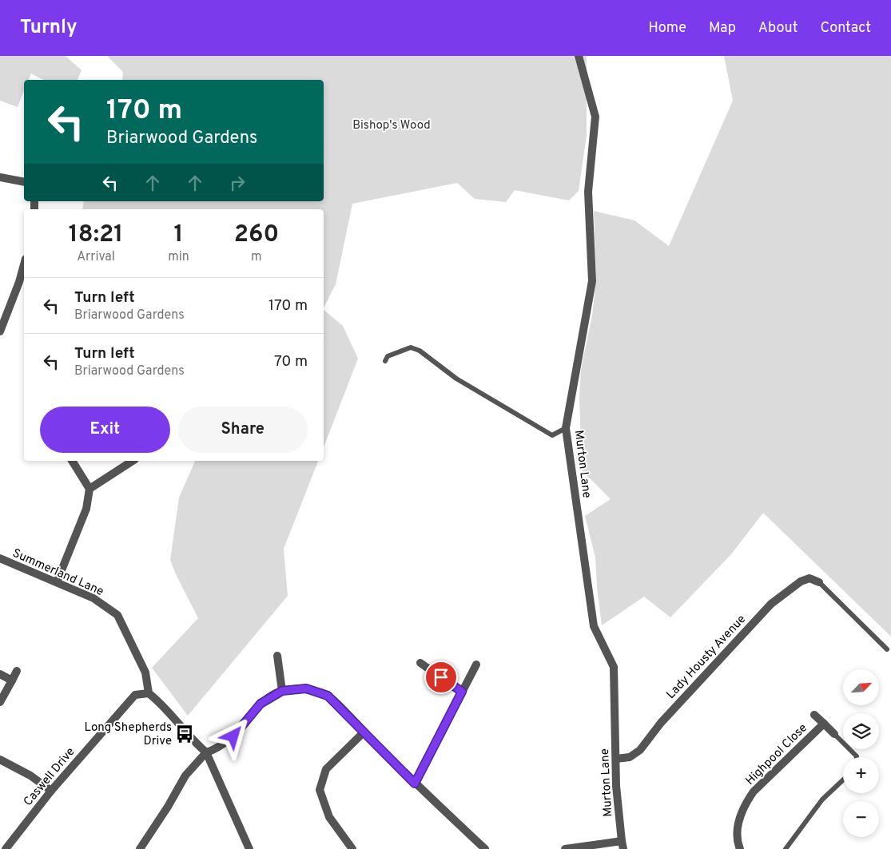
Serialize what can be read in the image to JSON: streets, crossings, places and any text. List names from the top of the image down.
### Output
{
  "streets": {
    "street": [
      "Murton Lane",
      "Summerland Lane",
      "Lady Housty Avenue",
      "Highpool Close",
      "Caswell Drive"
    ]
  },
  "crossings": [
    ["Murton Lane", "Lady Housty Avenue"],
    ["Summerland Lane", "Caswell Drive"]
  ],
  "parks": ["Bishop's Wood"],
  "places": {
    "bus stop": ["Long Shepherds Drive"]
  },
  "north": "top right",
  "page": {
    "header": "Turnly",
    "nav": [
      "Home",
      "Map",
      "About",
      "Contact"
    ],
    "turn": ["170 m", "Briarwood Gardens"],
    "eta": [
      "18:21",
      "Arrival",
      "1",
      "min",
      "260",
      "m"
    ],
    "list": [
      {
        "name": "Turn left",
        "note": "Briarwood Gardens",
        "value": "170 m"
      },
      {
        "name": "Turn left",
        "note": "Briarwood Gardens",
        "value": "70 m"
      }
    ],
    "buttons": ["Exit", "Share"],
    "map_buttons": ["+", "−"]
  }
}
